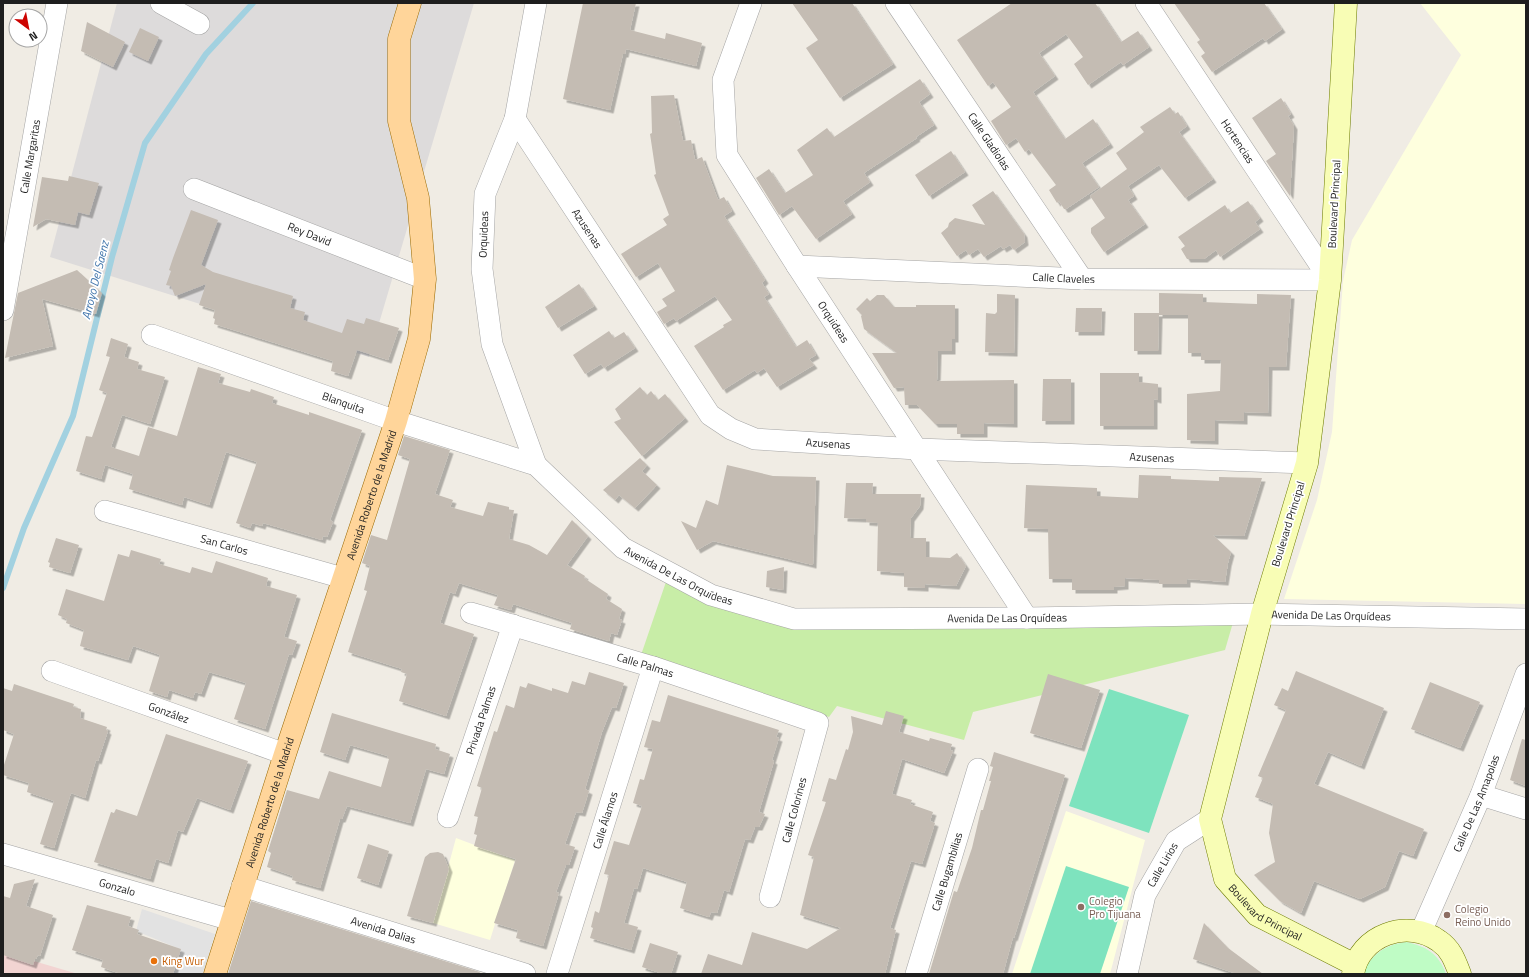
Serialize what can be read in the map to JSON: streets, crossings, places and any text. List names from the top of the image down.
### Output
{
  "streets": {
    "main road": ["Avenida Roberto de la Madrid"],
    "street": [
      "Calle Gladiolas",
      "Hortencias",
      "Calle Margaritas",
      "Boulevard Principal",
      "Azusenas",
      "Rey David",
      "Orquideas",
      "Calle Claveles",
      "Blanquita",
      "San Carlos",
      "Avenida De Las Orquídeas",
      "Calle Palmas",
      "González",
      "Privada Palmas",
      "Calle De Las Amapolas",
      "Calle Colorines",
      "Calle Álamos",
      "Calle Lirios",
      "Calle Bugambilias",
      "Gonzalo",
      "Avenida Dalias"
    ]
  },
  "crossings": [
    ["Calle Gladiolas", "Calle Claveles"],
    ["Hortencias", "Boulevard Principal"],
    ["Hortencias", "Calle Claveles"],
    ["Boulevard Principal", "Azusenas"],
    ["Boulevard Principal", "Calle Claveles"],
    ["Boulevard Principal", "Avenida De Las Orquídeas"],
    ["Boulevard Principal", "Calle Lirios"],
    ["Azusenas", "Orquideas"],
    ["Rey David", "Avenida Roberto de la Madrid"],
    ["Orquideas", "Calle Claveles"],
    ["Orquideas", "Blanquita"],
    ["Orquideas", "Avenida De Las Orquídeas"],
    ["Blanquita", "Avenida Roberto de la Madrid"],
    ["Blanquita", "Avenida De Las Orquídeas"],
    ["Avenida Roberto de la Madrid", "San Carlos"],
    ["Avenida Roberto de la Madrid", "González"],
    ["Avenida Roberto de la Madrid", "Gonzalo"],
    ["Avenida Roberto de la Madrid", "Avenida Dalias"],
    ["Calle Palmas", "Privada Palmas"],
    ["Calle Palmas", "Calle Colorines"],
    ["Calle Palmas", "Calle Álamos"]
  ],
  "water": ["Arroyo Del Saenz"],
  "places": ["Colegio Pro Tijuana", "Colegio Reino Unido", "King Wur"],
  "north": "bottom right"
}
